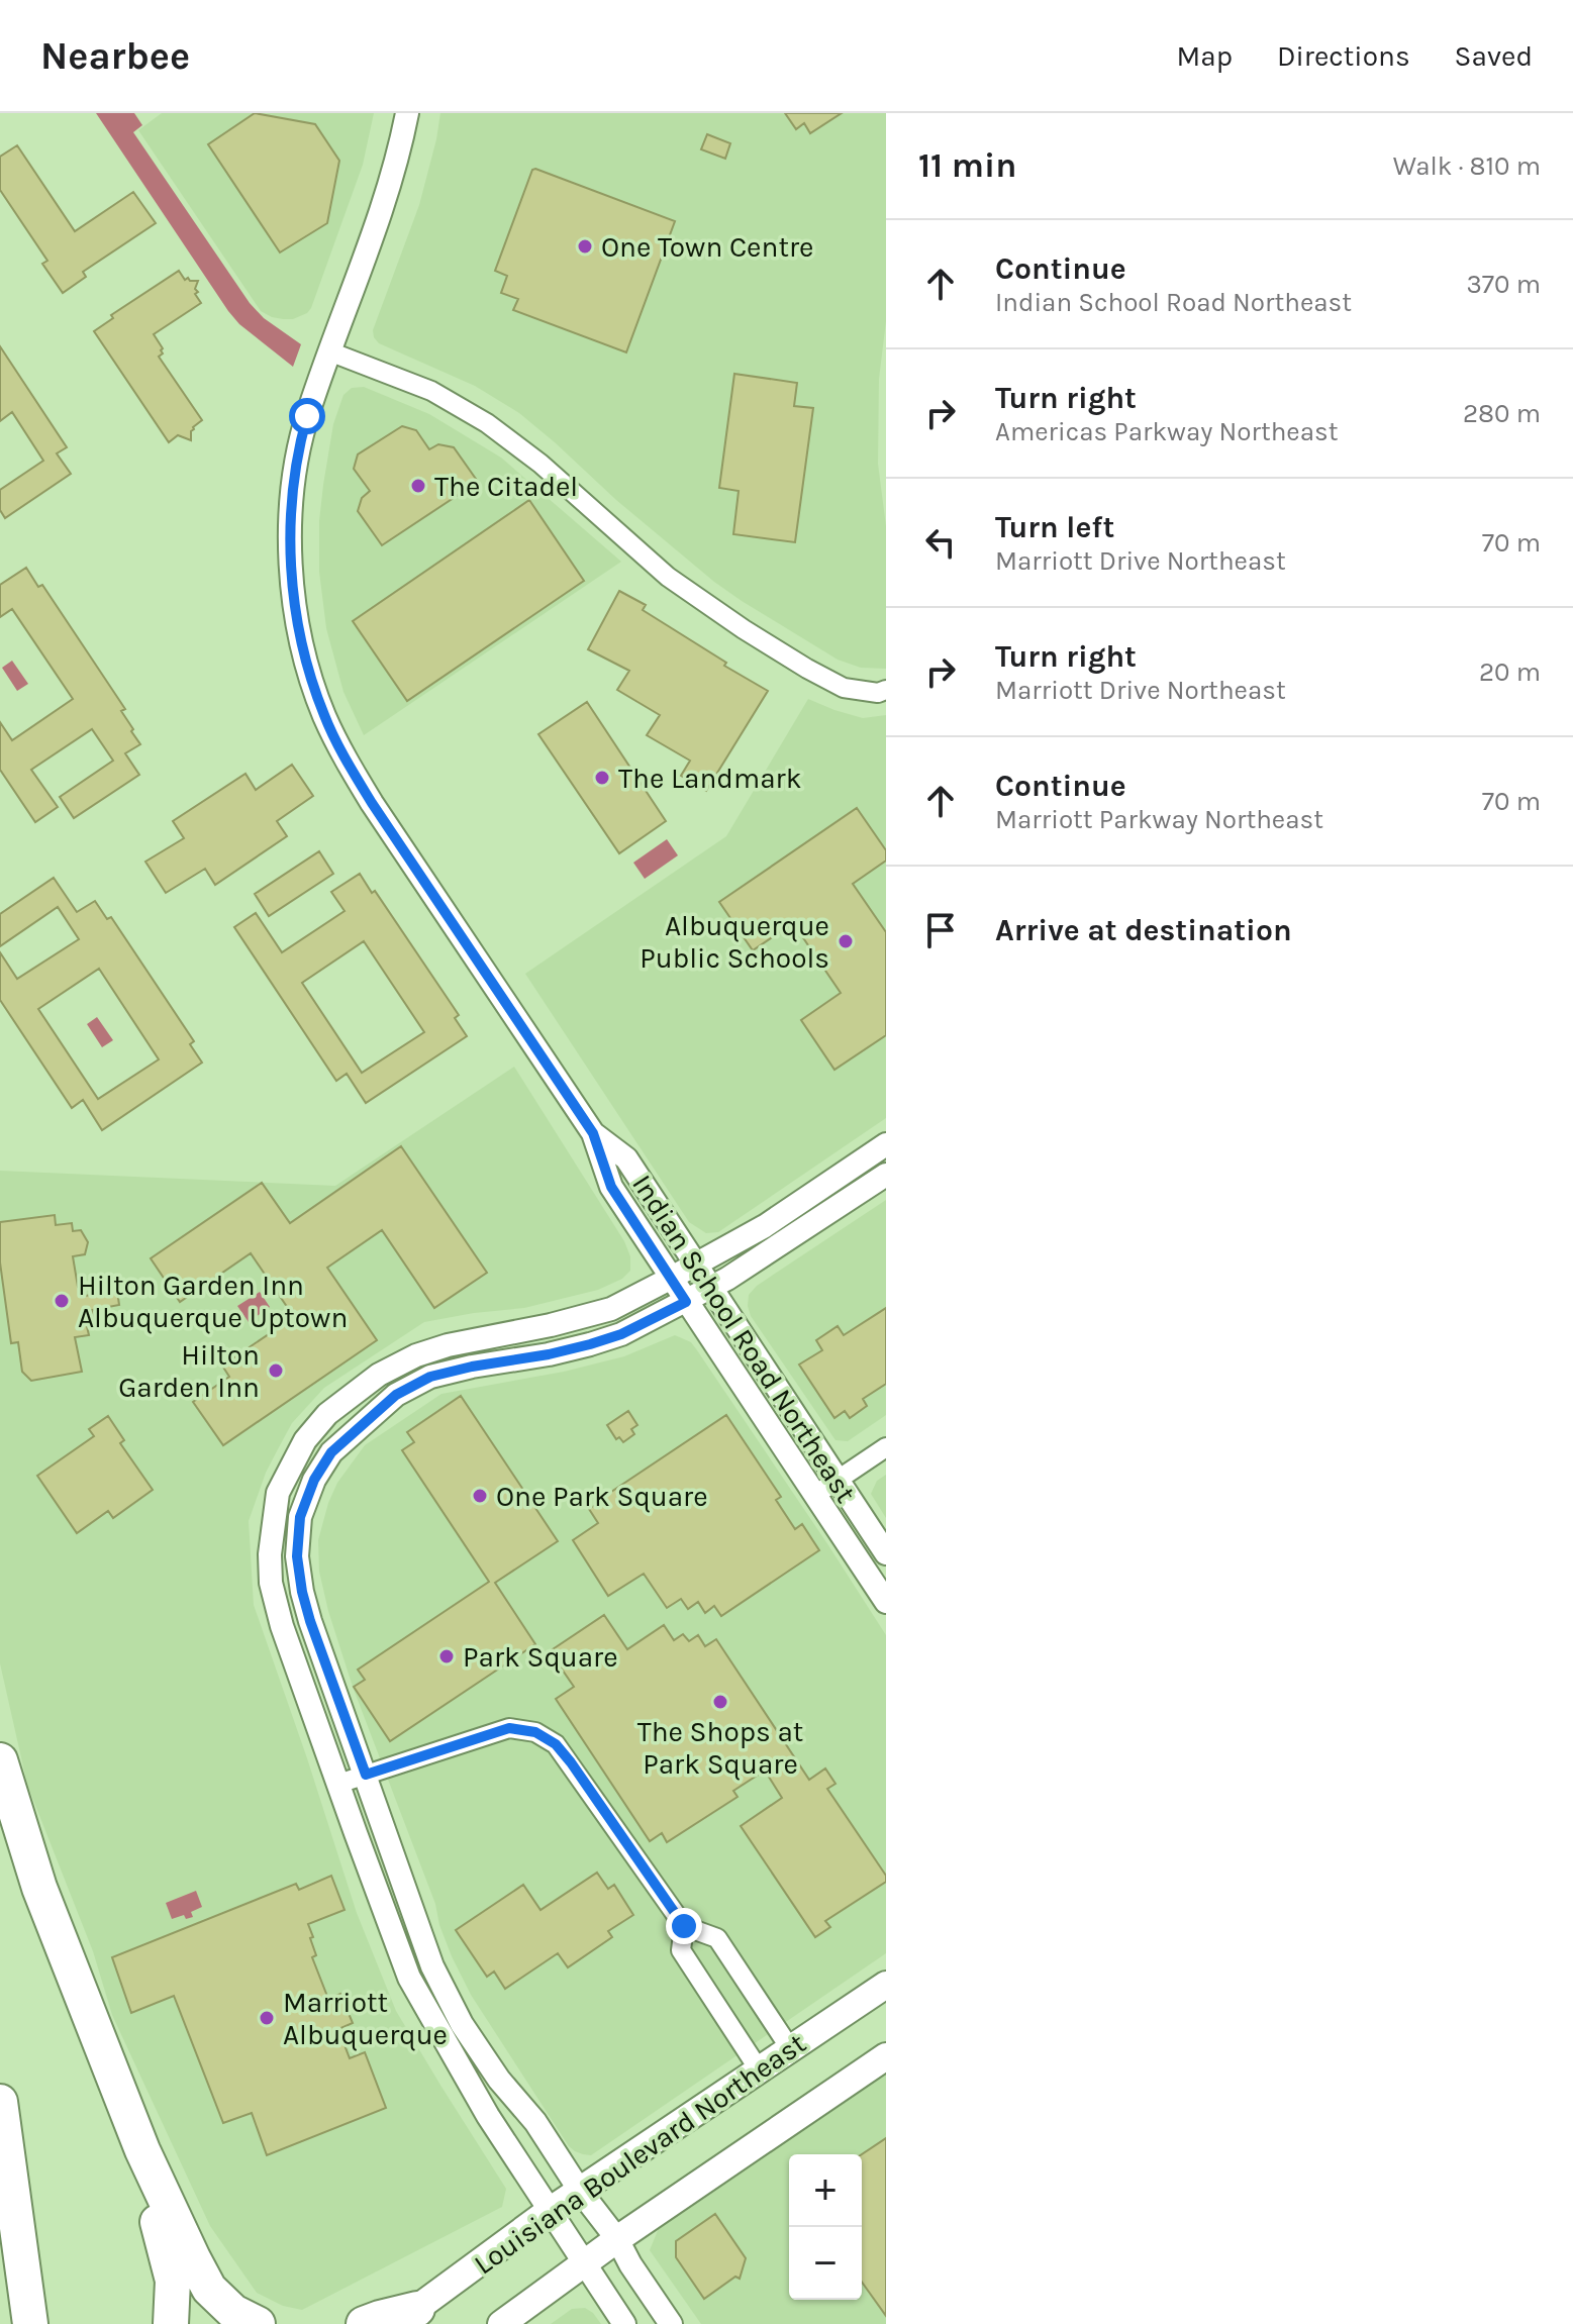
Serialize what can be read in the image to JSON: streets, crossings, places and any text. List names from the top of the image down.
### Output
{
  "streets": {
    "main road": ["Louisiana Boulevard Northeast"],
    "street": ["Indian School Road Northeast"]
  },
  "places": [
    "One Town Centre",
    "The Citadel",
    "The Landmark",
    "Albuquerque Public Schools",
    "Hilton Garden Inn Albuquerque Uptown",
    "Hilton Garden Inn",
    "One Park Square",
    "Park Square",
    "The Shops at Park Square",
    "Marriott Albuquerque"
  ],
  "page": {
    "header": "Nearbee",
    "nav": ["Map", "Directions", "Saved"],
    "heading": ["11 min", "Walk · 810 m"],
    "list": [
      ["Continue", "Indian School Road Northeast", "370 m"],
      ["Turn right", "Americas Parkway Northeast", "280 m"],
      ["Turn left", "Marriott Drive Northeast", "70 m"],
      ["Turn right", "Marriott Drive Northeast", "20 m"],
      ["Continue", "Marriott Parkway Northeast", "70 m"],
      "Arrive at destination"
    ],
    "map_buttons": ["+", "−"]
  }
}
